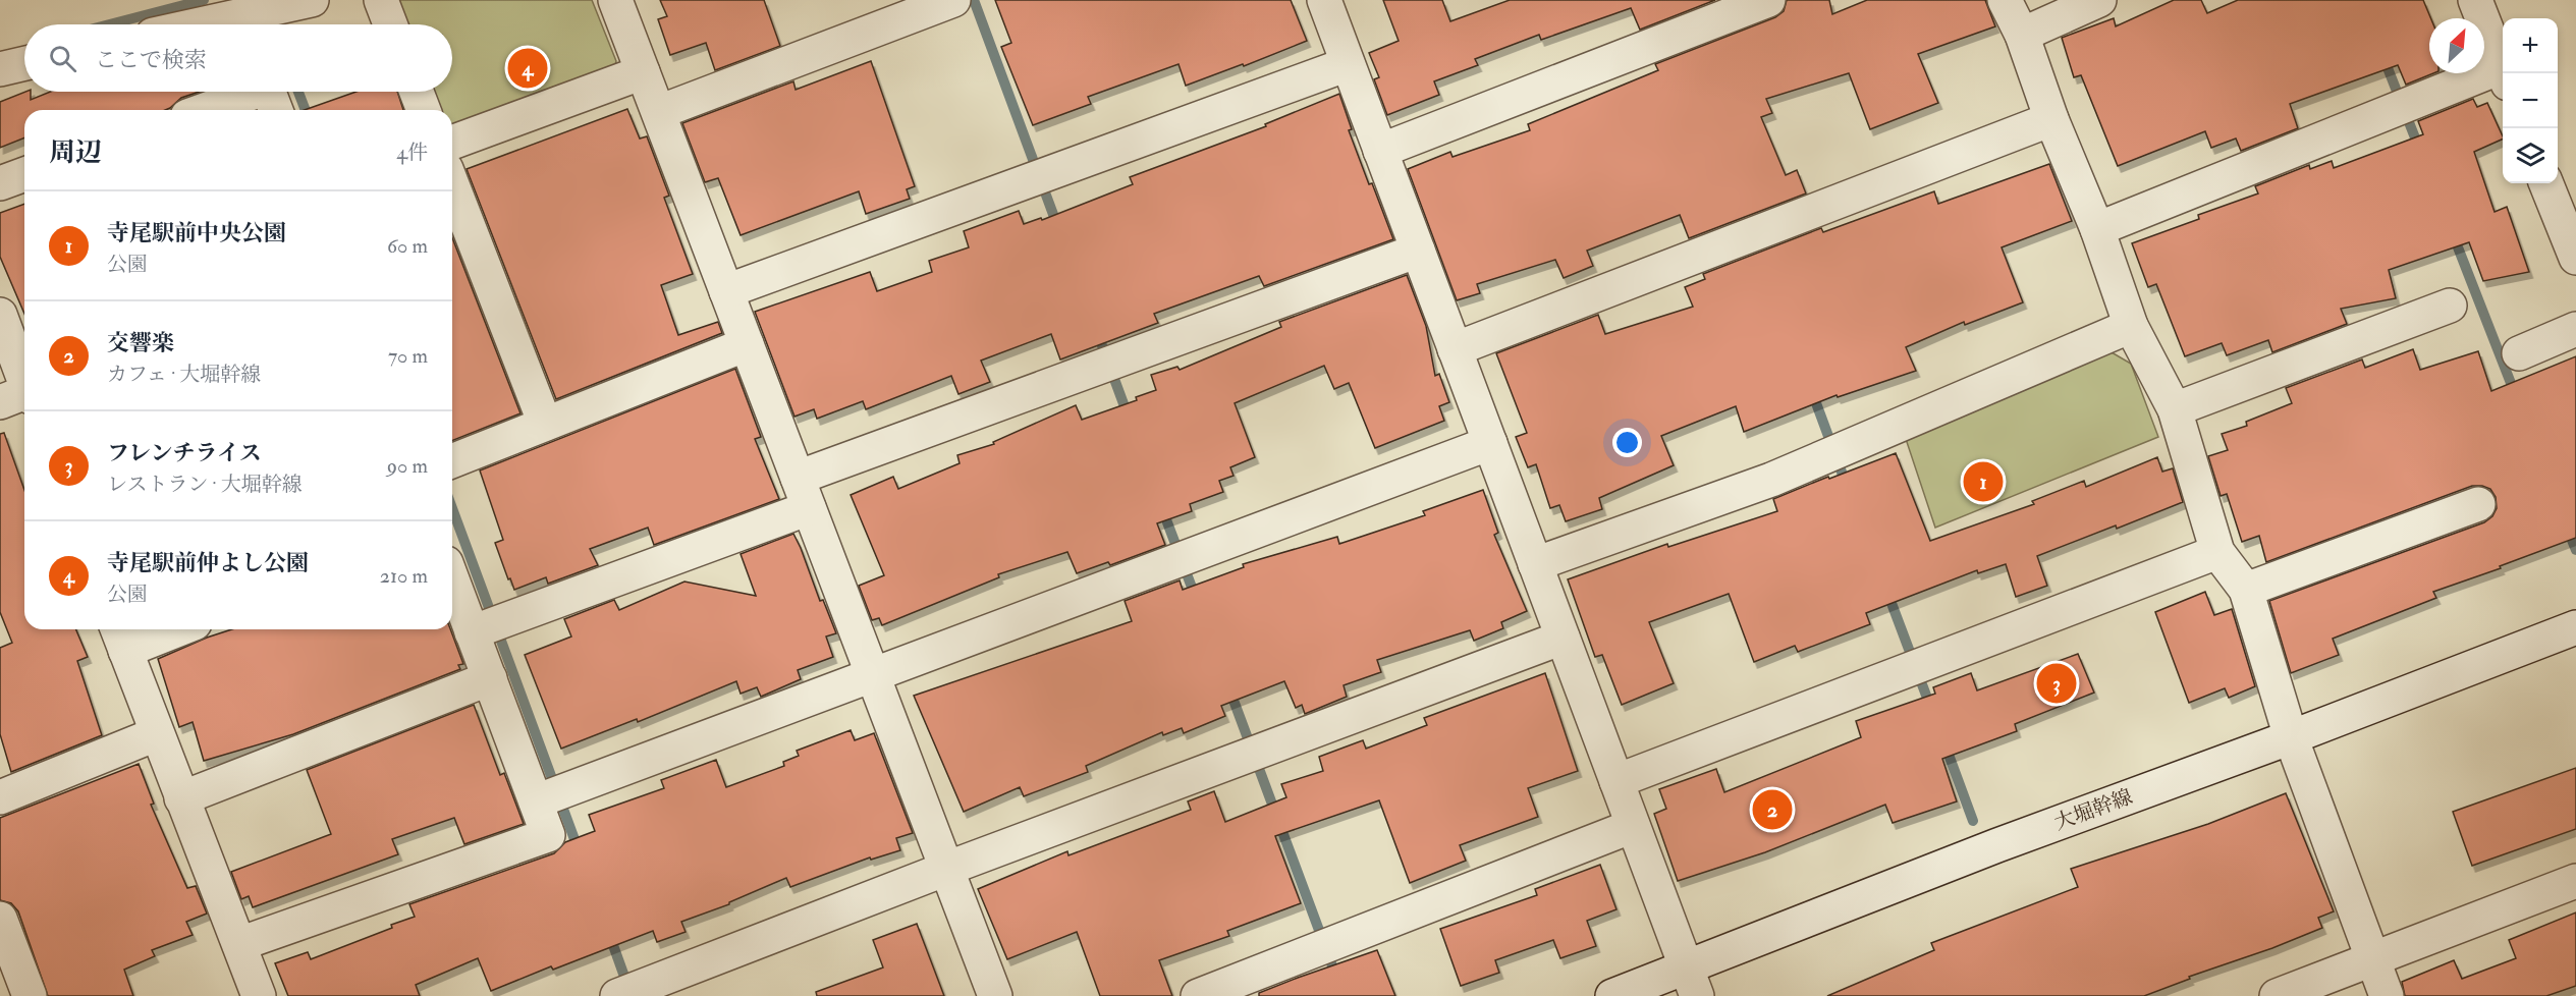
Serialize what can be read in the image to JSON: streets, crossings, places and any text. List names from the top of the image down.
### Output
{
  "streets": {
    "street": ["大堀幹線"]
  },
  "north": "top right",
  "page": {
    "map_buttons": ["+", "−"],
    "search": "ここで検索",
    "pins": [
      "4",
      "1",
      "3",
      "2"
    ],
    "heading": ["周辺", "4件"],
    "list": [
      {
        "mark": "1",
        "name": "寺尾駅前中央公園",
        "note": "公園",
        "value": "60 m"
      },
      {
        "mark": "2",
        "name": "交響楽",
        "note": "カフェ · 大堀幹線",
        "value": "70 m"
      },
      {
        "mark": "3",
        "name": "フレンチライス",
        "note": "レストラン · 大堀幹線",
        "value": "90 m"
      },
      {
        "mark": "4",
        "name": "寺尾駅前仲よし公園",
        "note": "公園",
        "value": "210 m"
      }
    ]
  }
}
